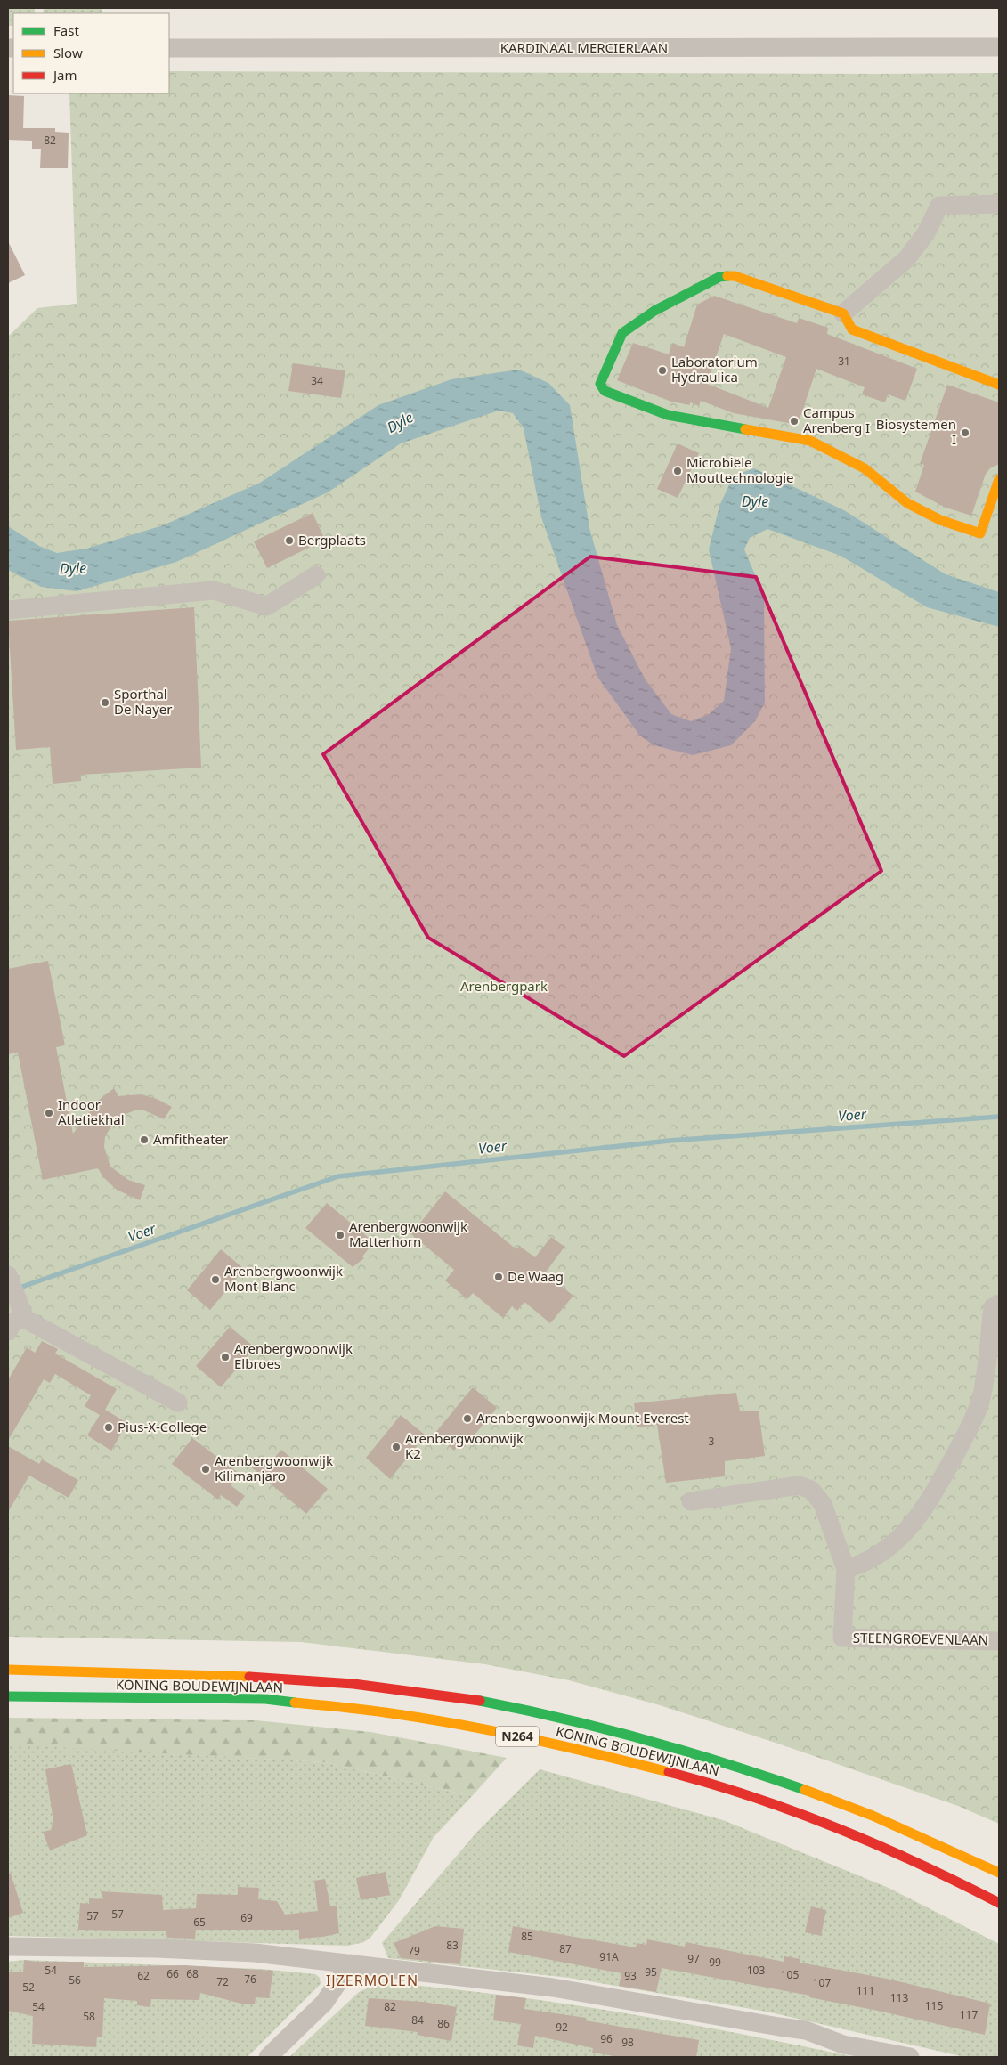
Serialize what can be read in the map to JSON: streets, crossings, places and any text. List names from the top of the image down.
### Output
{
  "streets": {
    "main road": ["KONING BOUDEWIJNLAAN", "N264"],
    "street": ["KARDINAAL MERCIERLAAN", "STEENGROEVENLAAN"]
  },
  "districts": ["IJZERMOLEN"],
  "water": ["Dyle", "Voer"],
  "parks": ["Arenbergpark"],
  "places": [
    "Laboratorium Hydraulica",
    "Campus Arenberg I",
    "Biosystemen I",
    "Microbiële Mouttechnologie",
    "Bergplaats",
    "Sporthal De Nayer",
    "Indoor Atletiekhal",
    "Amfitheater",
    "Arenbergwoonwijk Matterhorn",
    "De Waag",
    "Arenbergwoonwijk Mont Blanc",
    "Arenbergwoonwijk Elbroes",
    "Arenbergwoonwijk Mount Everest",
    "Pius-X-College",
    "Arenbergwoonwijk K2",
    "Arenbergwoonwijk Kilimanjaro"
  ],
  "house_numbers": [
    "82",
    "31",
    "34",
    "3",
    "57",
    "57",
    "69",
    "65",
    "85",
    "83",
    "87",
    "79",
    "91A",
    "97",
    "99",
    "54",
    "103",
    "95",
    "66",
    "68",
    "105",
    "62",
    "93",
    "76",
    "56",
    "72",
    "107",
    "52",
    "111",
    "113",
    "115",
    "54",
    "82",
    "117",
    "58",
    "84",
    "86",
    "92",
    "96",
    "98"
  ],
  "legend": ["Fast", "Slow", "Jam"]
}
